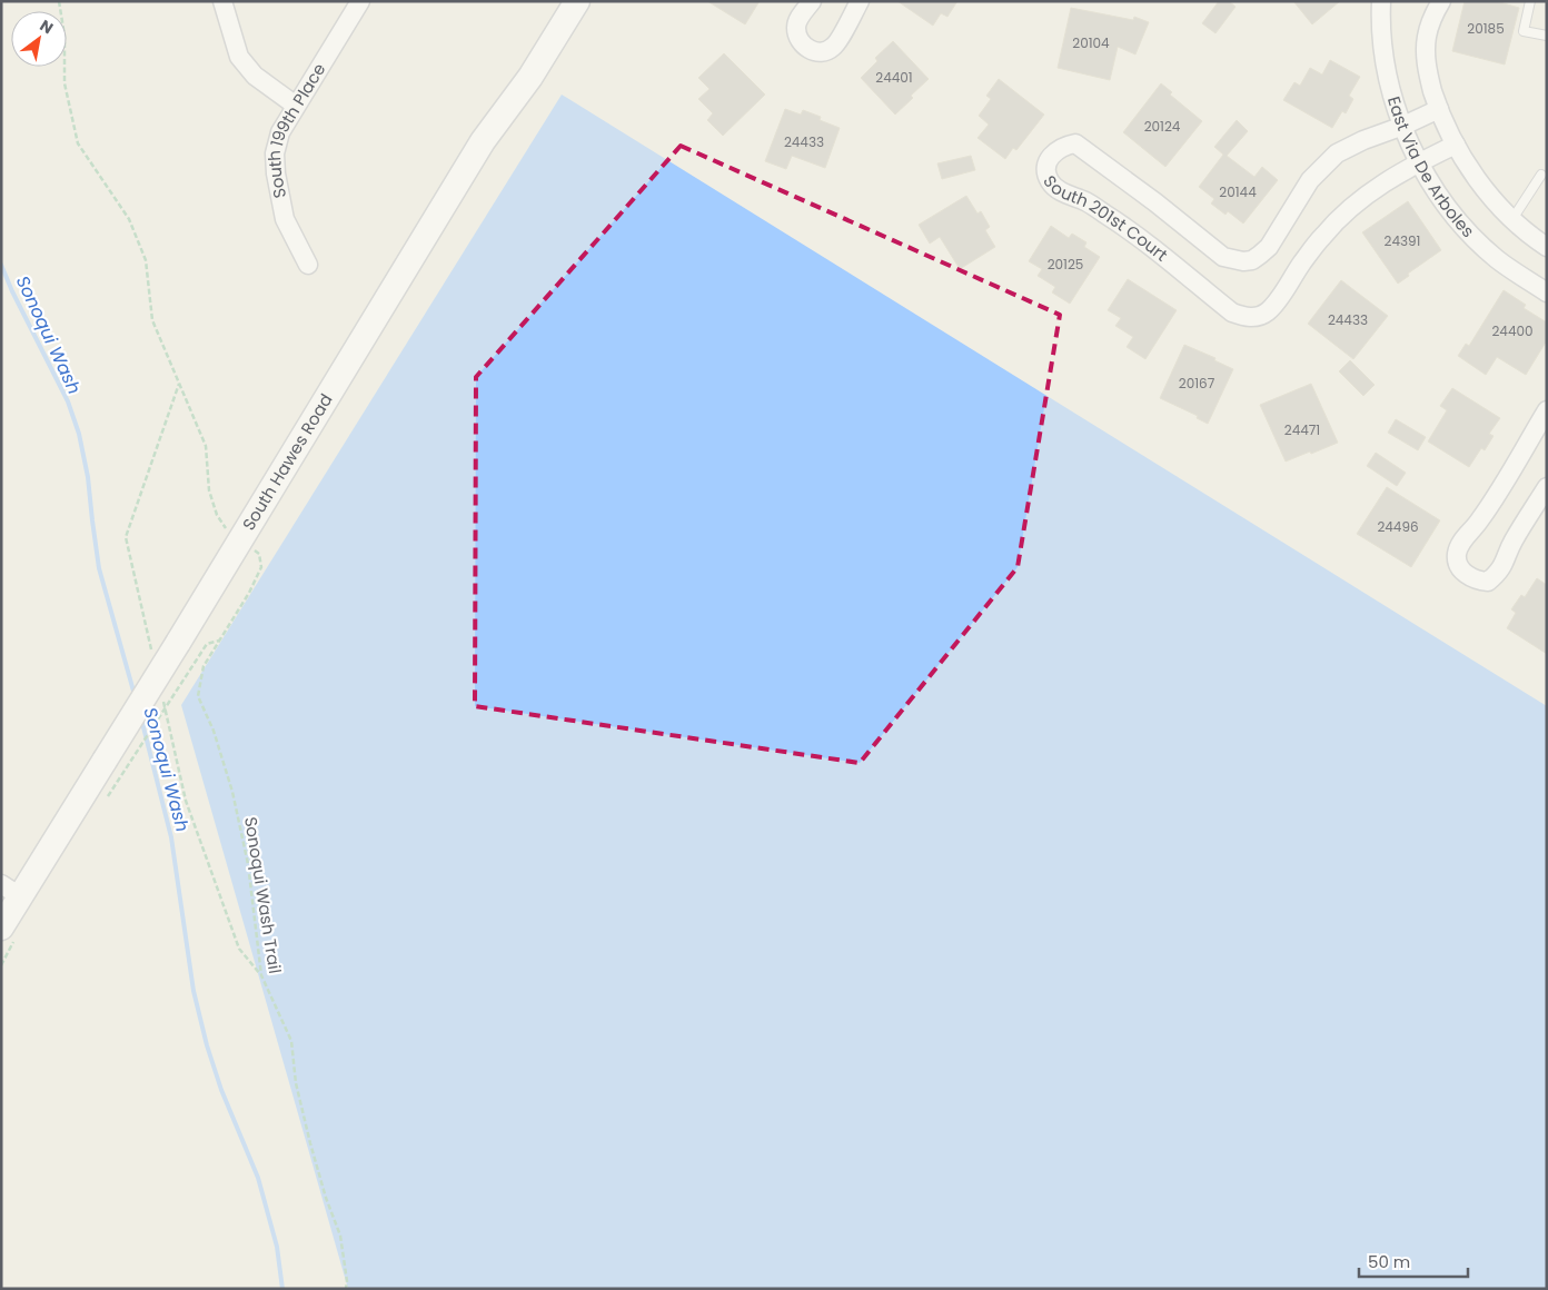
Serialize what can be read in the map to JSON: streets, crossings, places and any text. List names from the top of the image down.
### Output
{
  "streets": {
    "main road": ["South Hawes Road"],
    "street": ["South 199th Place", "East Via De Arboles", "South 201st Court"],
    "path": ["Sonoqui Wash Trail"]
  },
  "crossings": [
    ["East Via De Arboles", "South 201st Court"],
    ["South Hawes Road", "Sonoqui Wash Trail"]
  ],
  "water": ["Sonoqui Wash"],
  "house_numbers": [
    "20185",
    "20104",
    "24401",
    "20124",
    "24433",
    "20144",
    "24391",
    "20125",
    "24433",
    "24400",
    "20167",
    "24471",
    "24496"
  ],
  "scale_bar": "50 m",
  "north": "top right"
}
